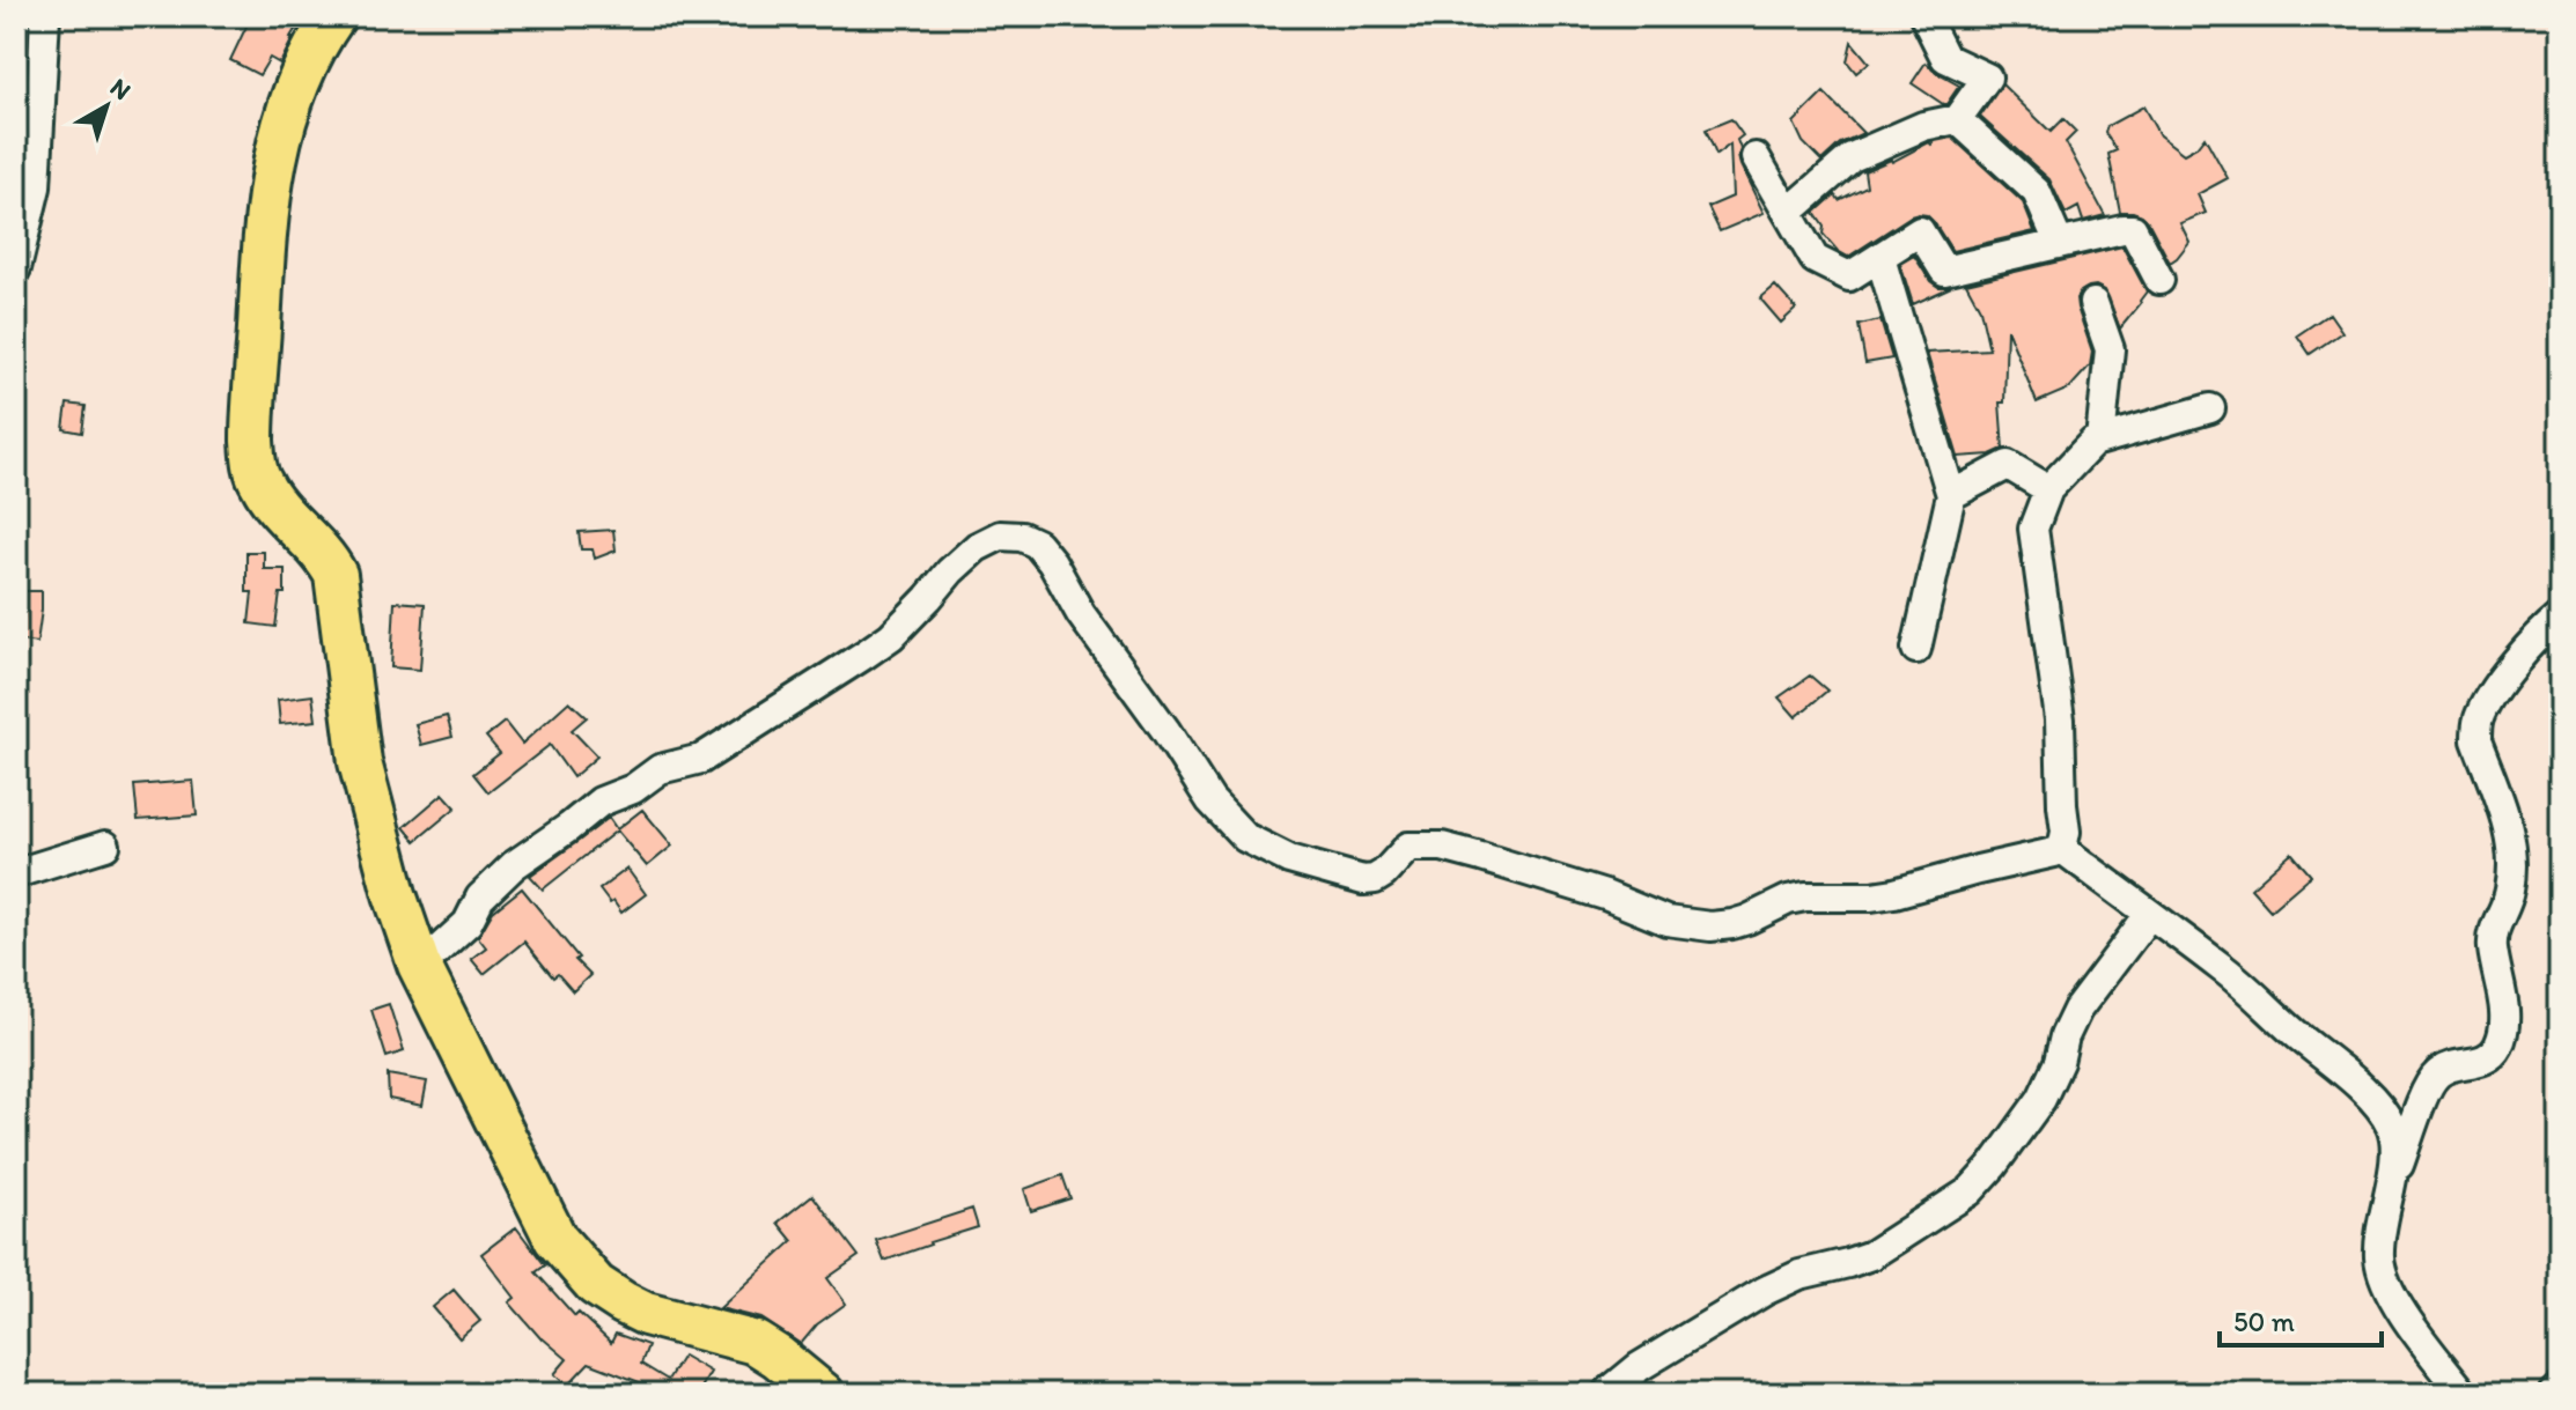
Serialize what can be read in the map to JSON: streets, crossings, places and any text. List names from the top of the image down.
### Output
{
  "scale_bar": "50 m",
  "north": "top right"
}
